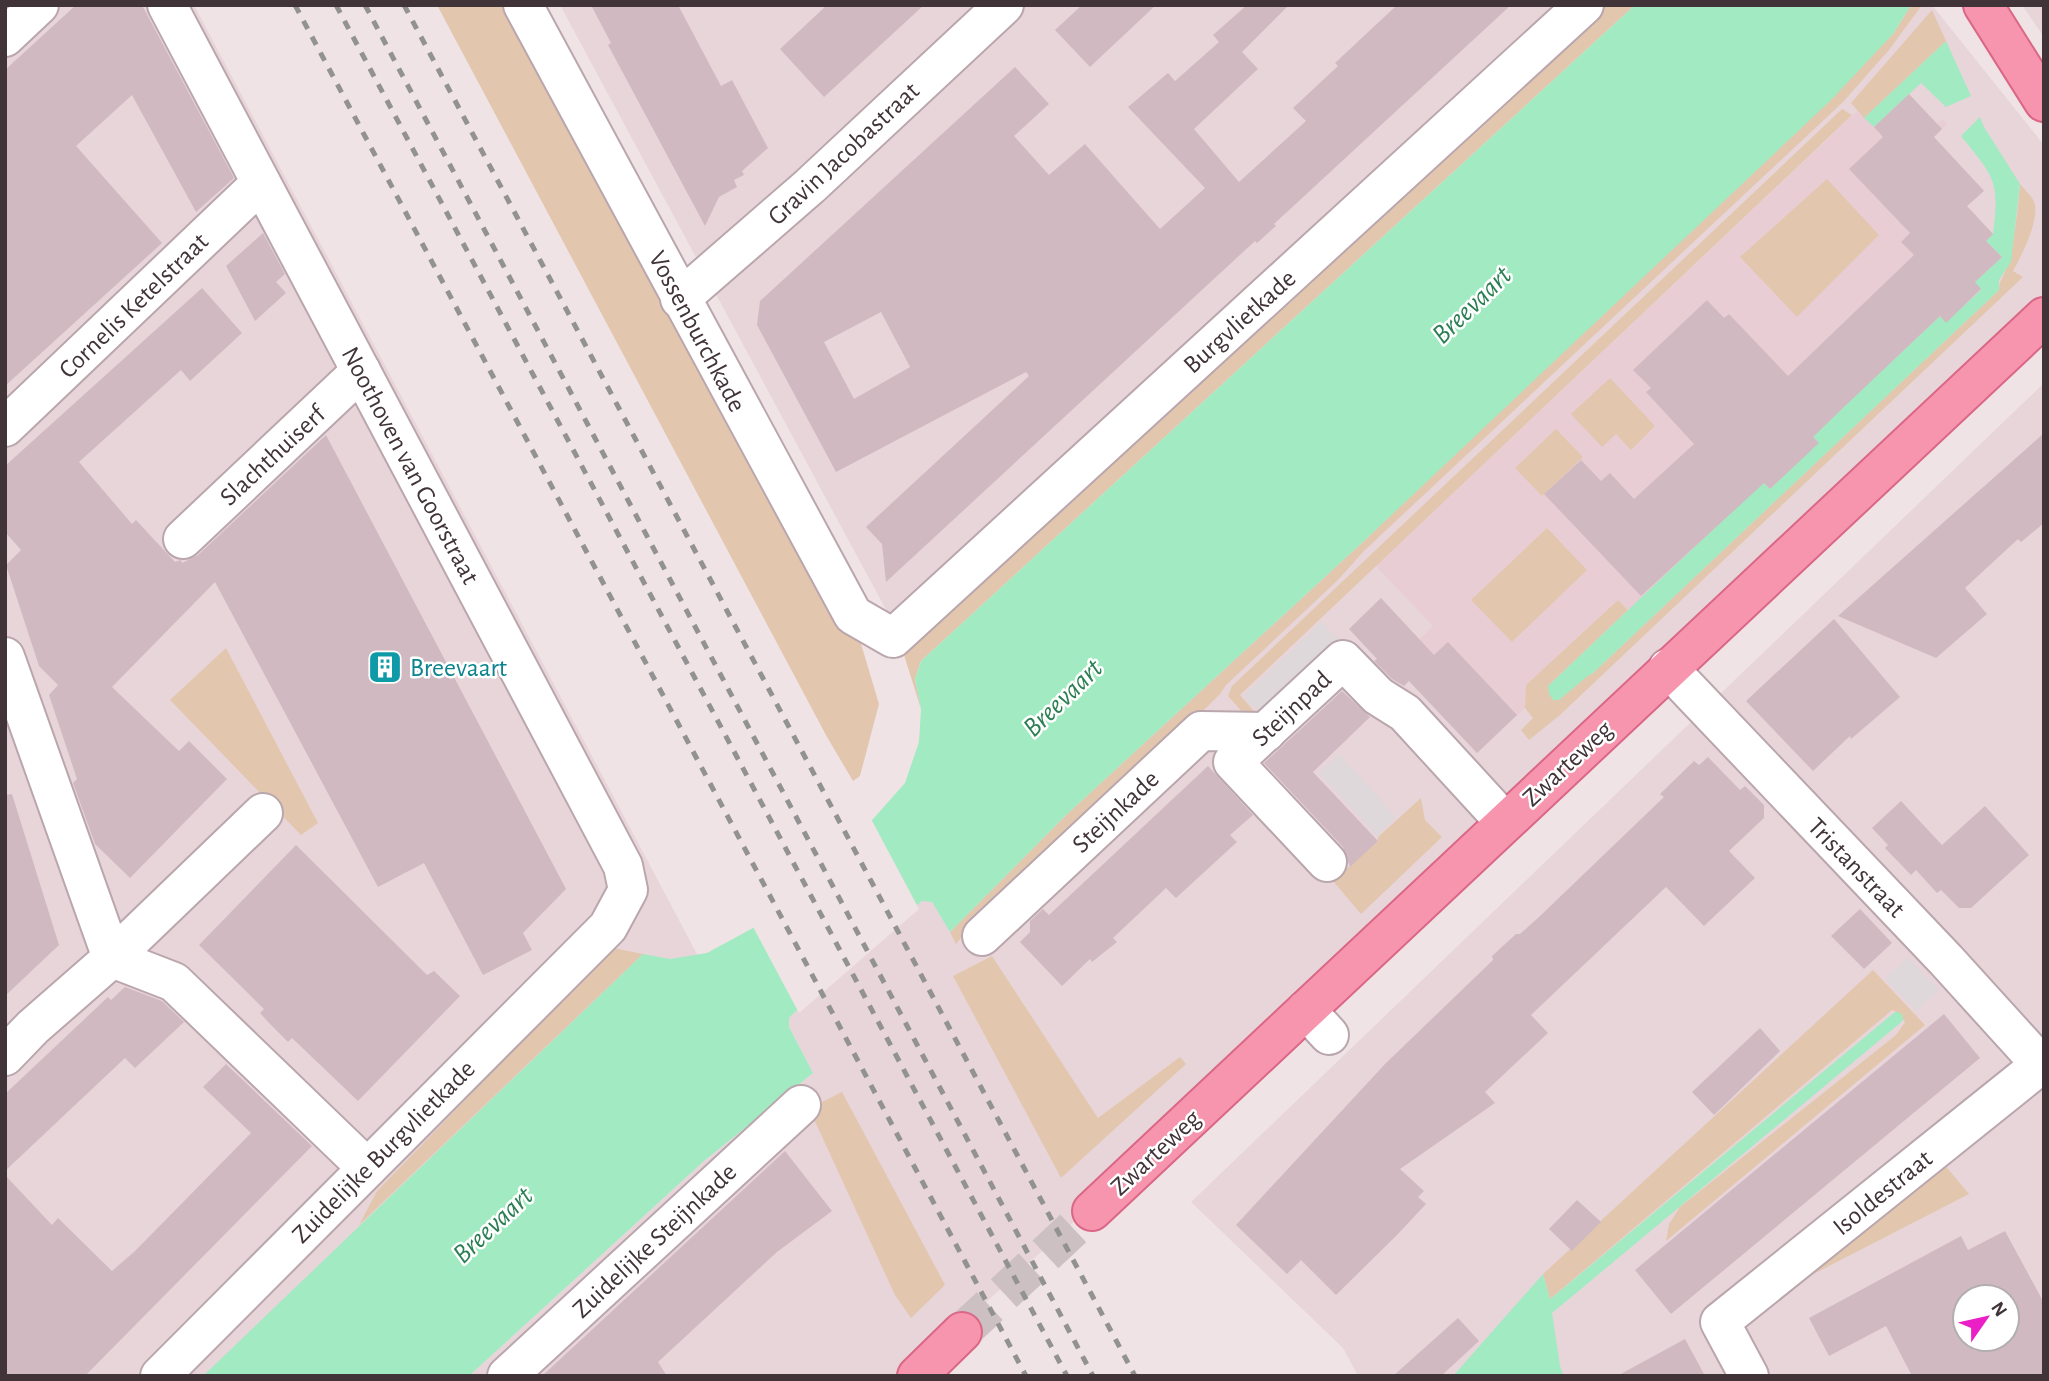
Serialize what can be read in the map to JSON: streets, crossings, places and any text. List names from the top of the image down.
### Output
{
  "streets": {
    "main road": ["Zwarteweg"],
    "street": [
      "Gravin Jacobastraat",
      "Cornelis Ketelstraat",
      "Burgvlietkade",
      "Vossenburchkade",
      "Slachthuiserf",
      "Noothoven van Goorstraat",
      "Steijnpad",
      "Steijnkade",
      "Tristanstraat",
      "Zuidelijke Burgvlietkade",
      "Isoldestraat",
      "Zuidelijke Steijnkade"
    ]
  },
  "crossings": [
    ["Gravin Jacobastraat", "Vossenburchkade"],
    ["Cornelis Ketelstraat", "Noothoven van Goorstraat"],
    ["Burgvlietkade", "Vossenburchkade"],
    ["Slachthuiserf", "Noothoven van Goorstraat"],
    ["Noothoven van Goorstraat", "Zuidelijke Burgvlietkade"],
    ["Steijnpad", "Zwarteweg"],
    ["Steijnpad", "Steijnkade"],
    ["Zwarteweg", "Tristanstraat"],
    ["Tristanstraat", "Isoldestraat"]
  ],
  "water": ["Breevaart"],
  "places": {
    "building": ["Breevaart"]
  },
  "north": "top right"
}
